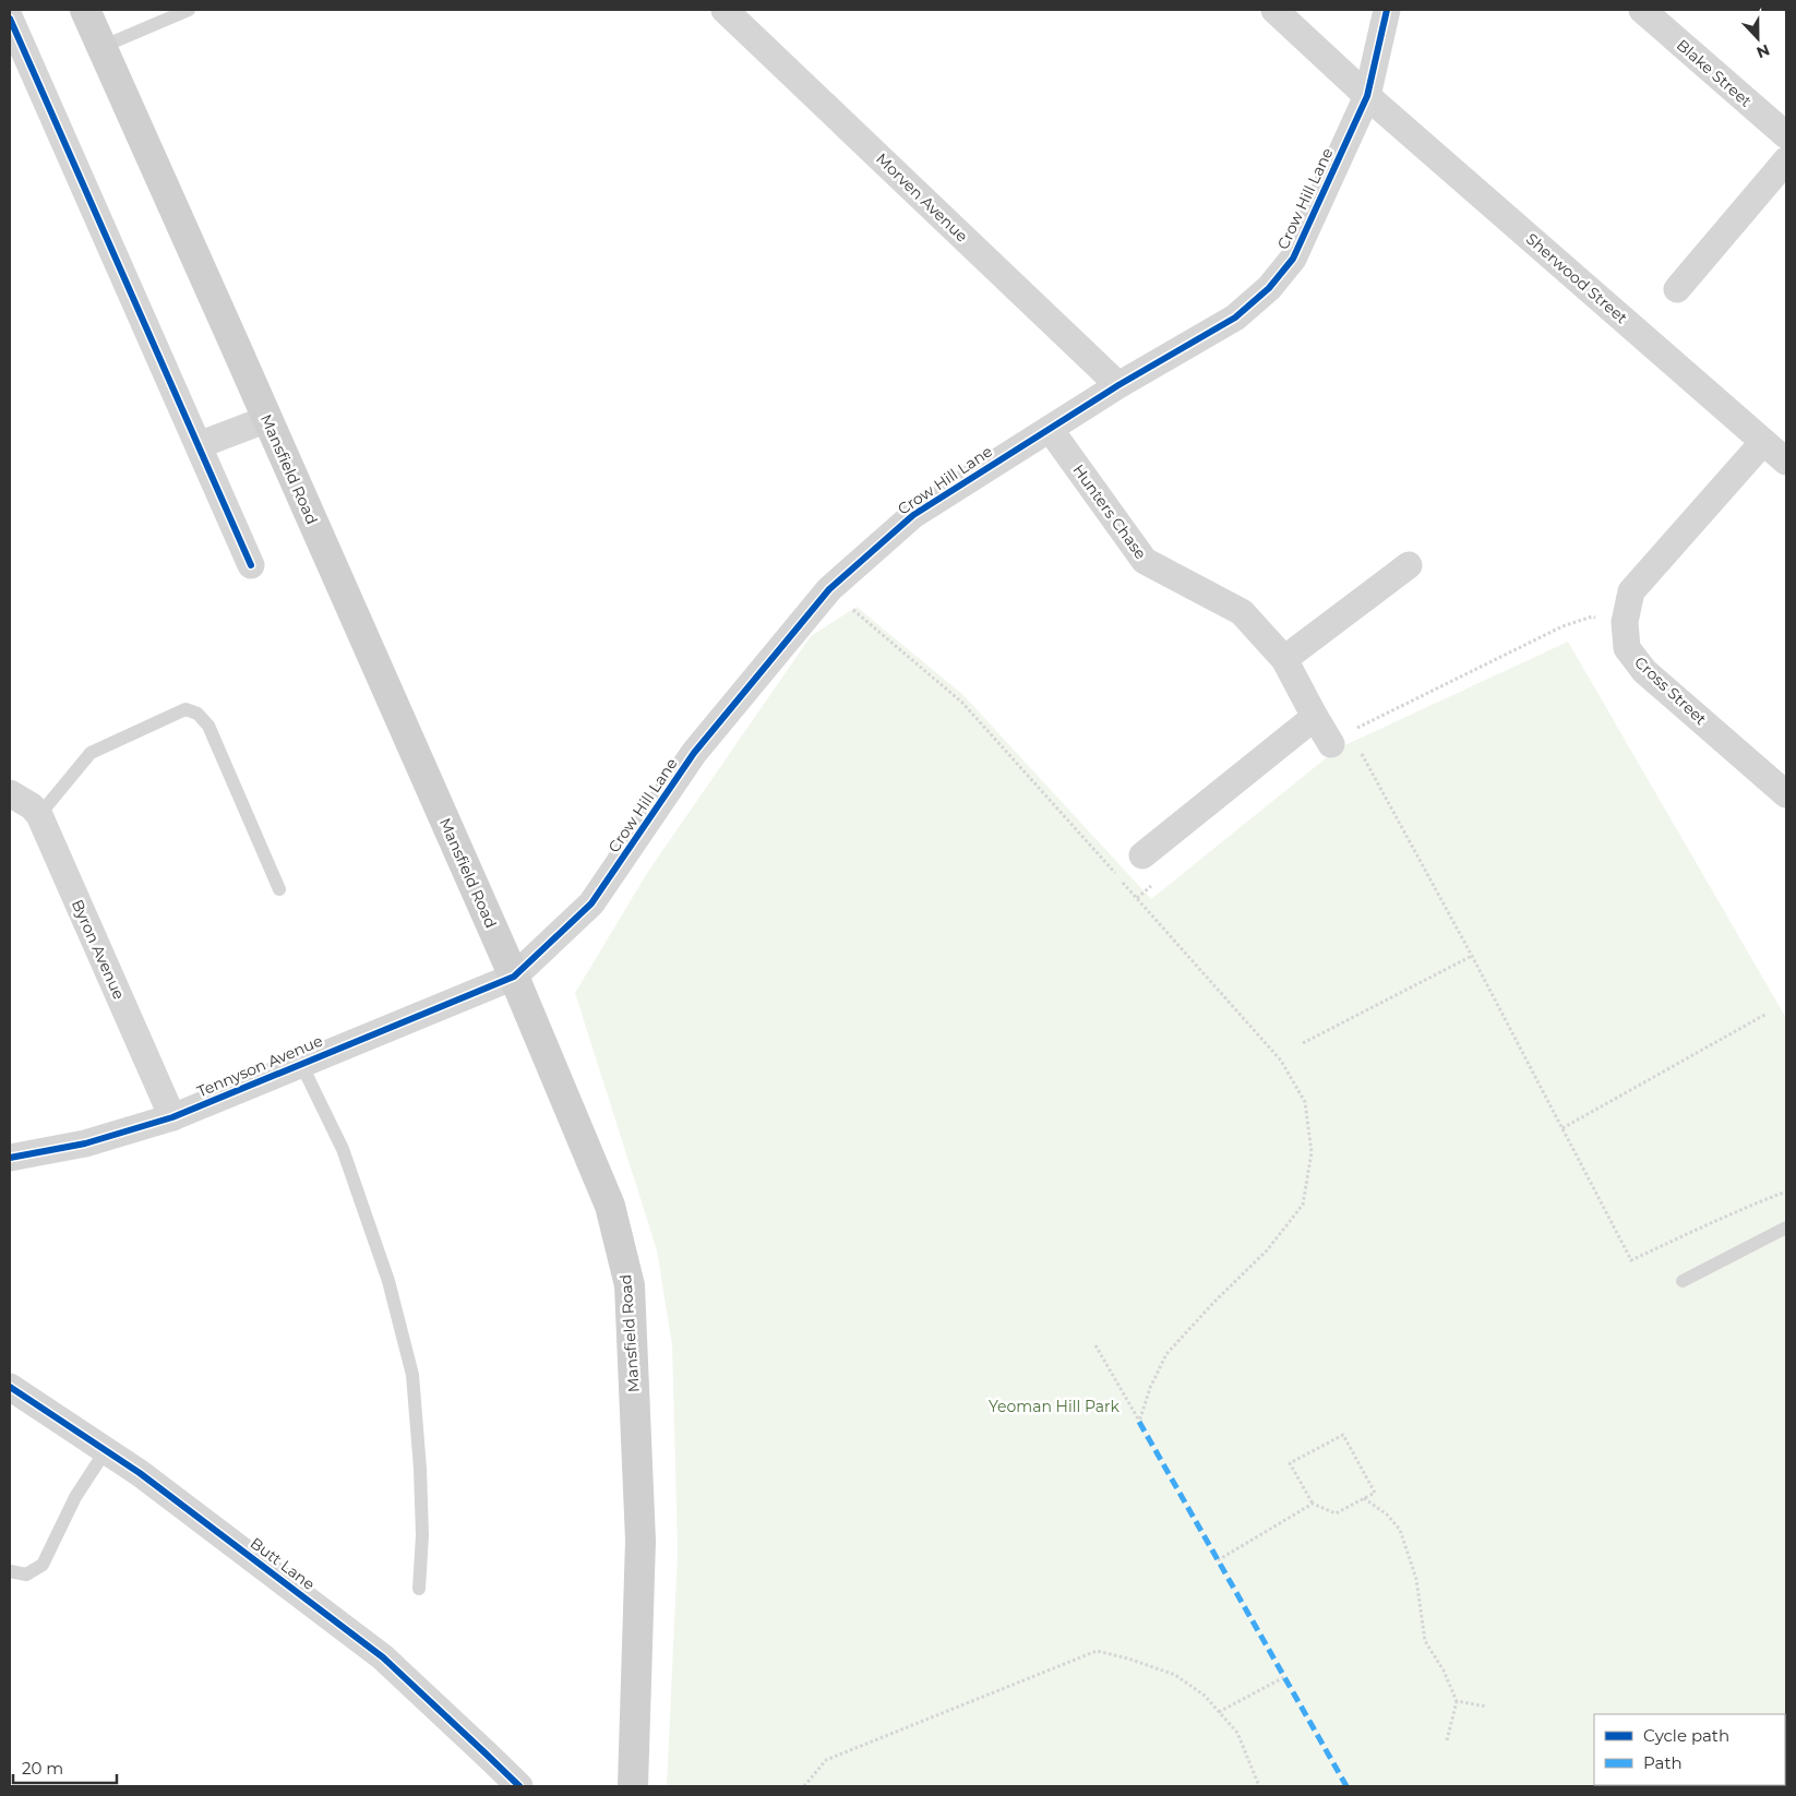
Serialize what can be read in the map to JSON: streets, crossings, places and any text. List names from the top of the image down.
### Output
{
  "streets": {
    "main road": ["Mansfield Road"],
    "street": [
      "Blake Street",
      "Morven Avenue",
      "Crow Hill Lane",
      "Sherwood Street",
      "Hunters Chase",
      "Cross Street",
      "Byron Avenue",
      "Tennyson Avenue",
      "Butt Lane"
    ]
  },
  "crossings": [
    ["Morven Avenue", "Crow Hill Lane"],
    ["Crow Hill Lane", "Sherwood Street"],
    ["Crow Hill Lane", "Mansfield Road"],
    ["Crow Hill Lane", "Hunters Chase"],
    ["Crow Hill Lane", "Tennyson Avenue"],
    ["Sherwood Street", "Cross Street"],
    ["Mansfield Road", "Tennyson Avenue"],
    ["Byron Avenue", "Tennyson Avenue"]
  ],
  "parks": ["Yeoman Hill Park"],
  "legend": ["Cycle path", "Path"],
  "scale_bar": "20 m",
  "north": "bottom"
}
